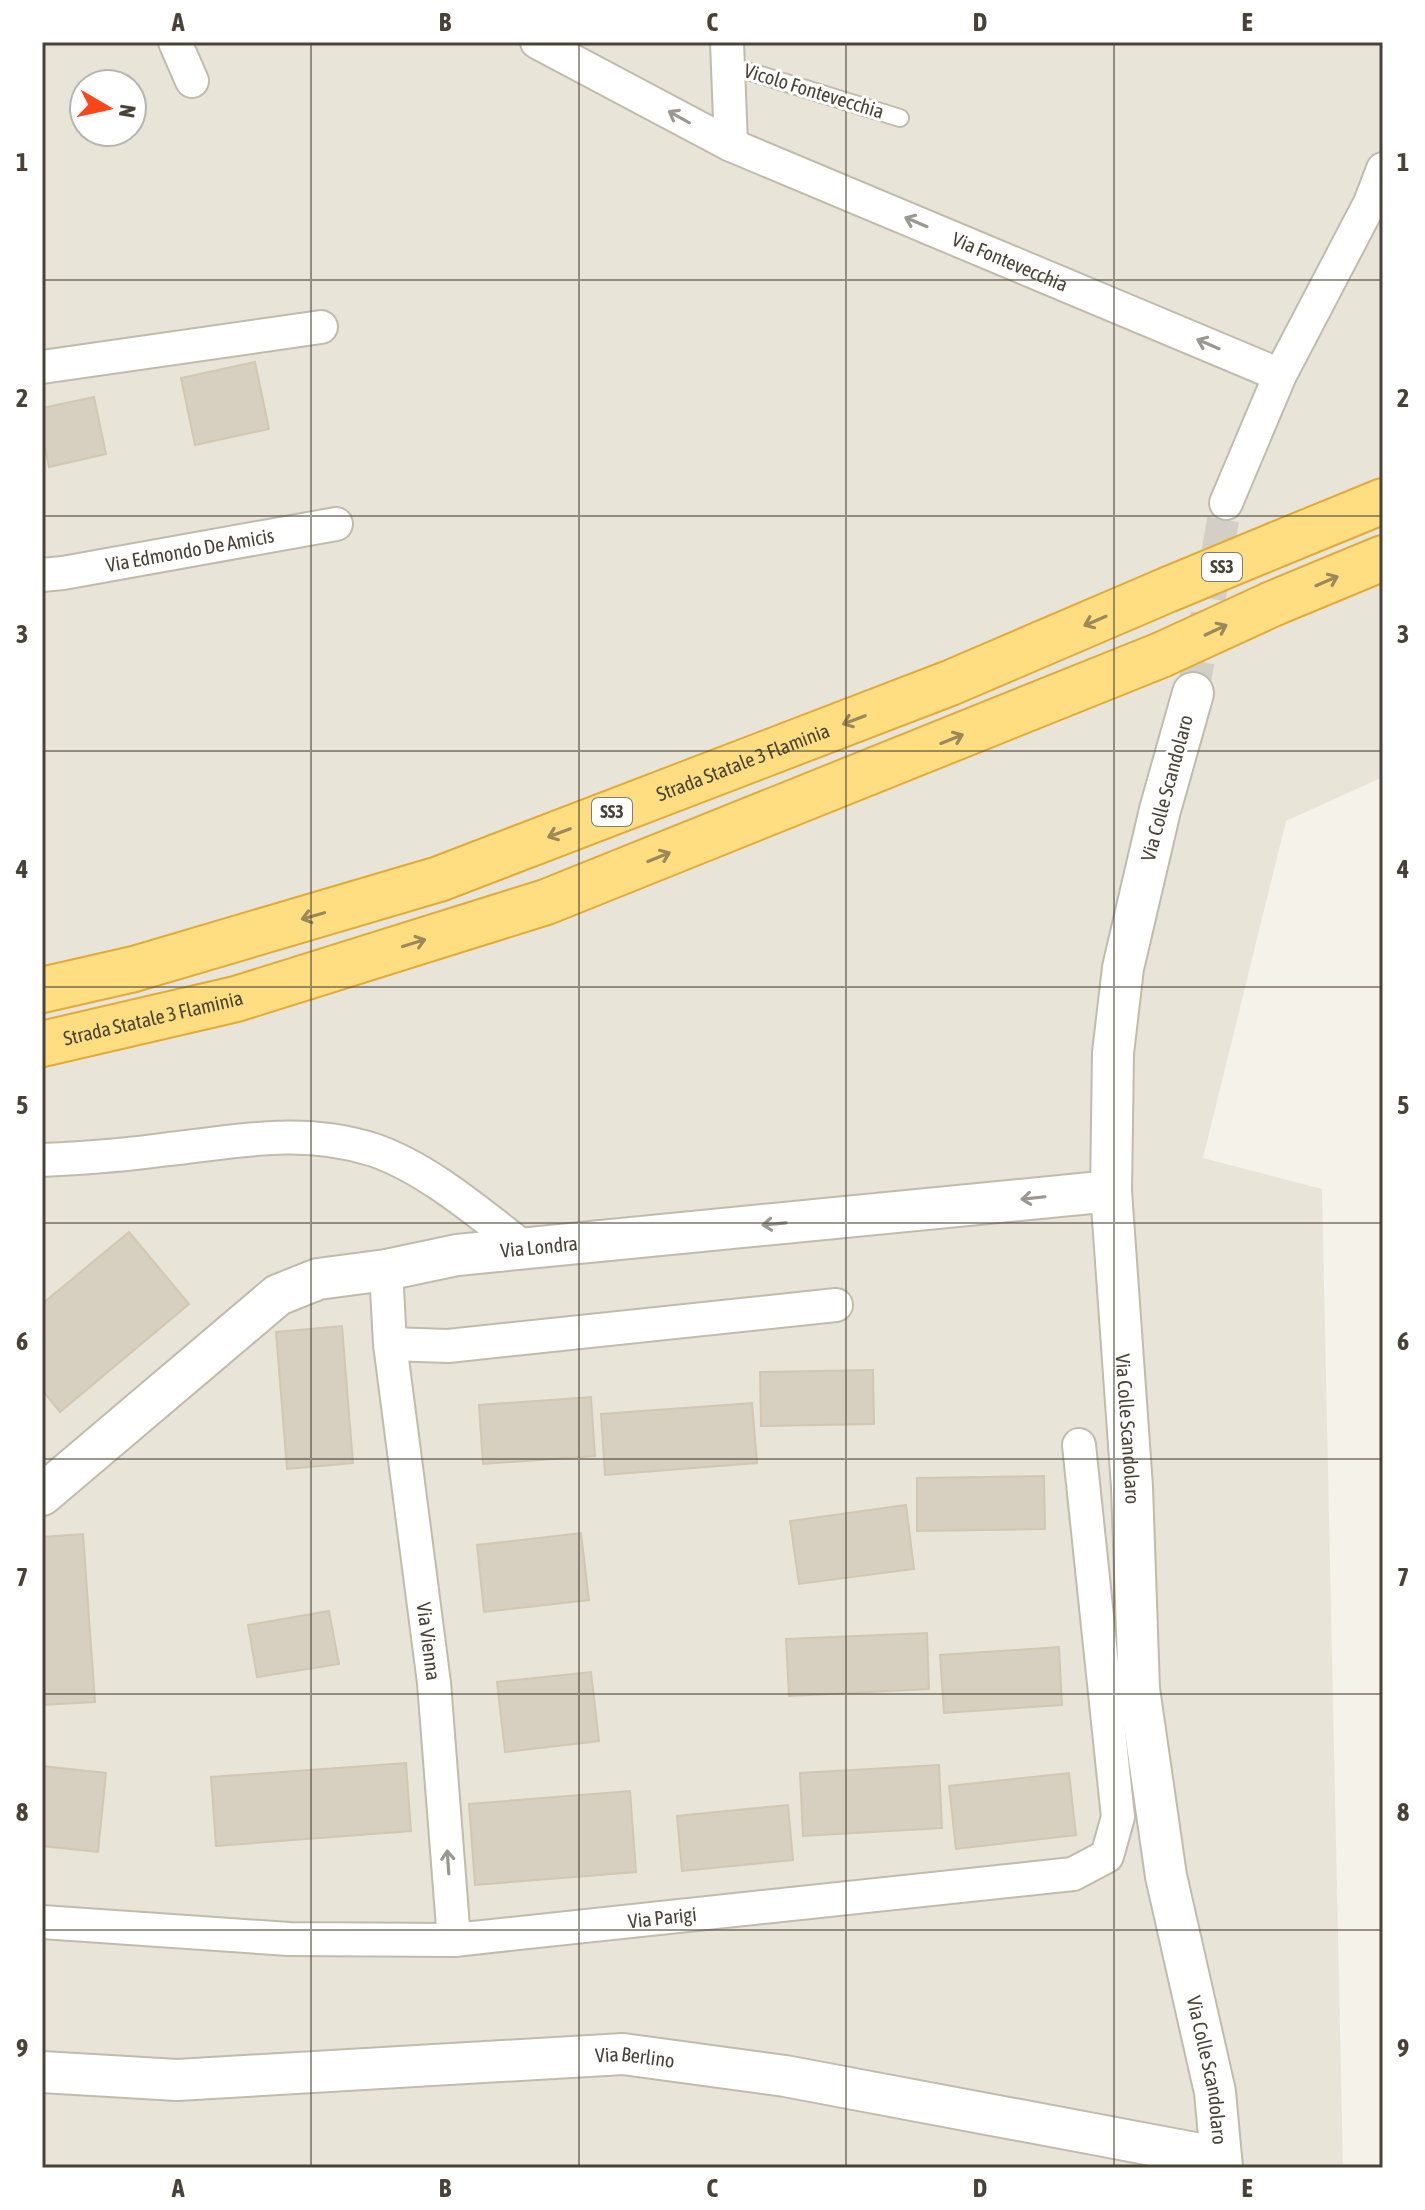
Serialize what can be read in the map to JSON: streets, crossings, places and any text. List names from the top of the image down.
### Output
{
  "streets": {
    "highway": ["SS3", "Strada Statale 3 Flaminia"],
    "street": [
      "Via Fontevecchia",
      "Via Edmondo De Amicis",
      "Via Colle Scandolaro",
      "Via Londra",
      "Via Vienna",
      "Via Parigi",
      "Via Berlino"
    ],
    "lane": ["Vicolo Fontevecchia"]
  },
  "crossings": [
    ["Via Colle Scandolaro", "Via Londra"],
    ["Via Colle Scandolaro", "Via Parigi"],
    ["Via Colle Scandolaro", "Via Berlino"],
    ["Via Londra", "Via Vienna"],
    ["Via Vienna", "Via Parigi"]
  ],
  "one_way": ["Via Fontevecchia", "Via Vienna"],
  "north": "right",
  "grid": {
    "columns": [
      "A",
      "B",
      "C",
      "D",
      "E"
    ],
    "rows": [
      "1",
      "2",
      "3",
      "4",
      "5",
      "6",
      "7",
      "8",
      "9"
    ]
  }
}
